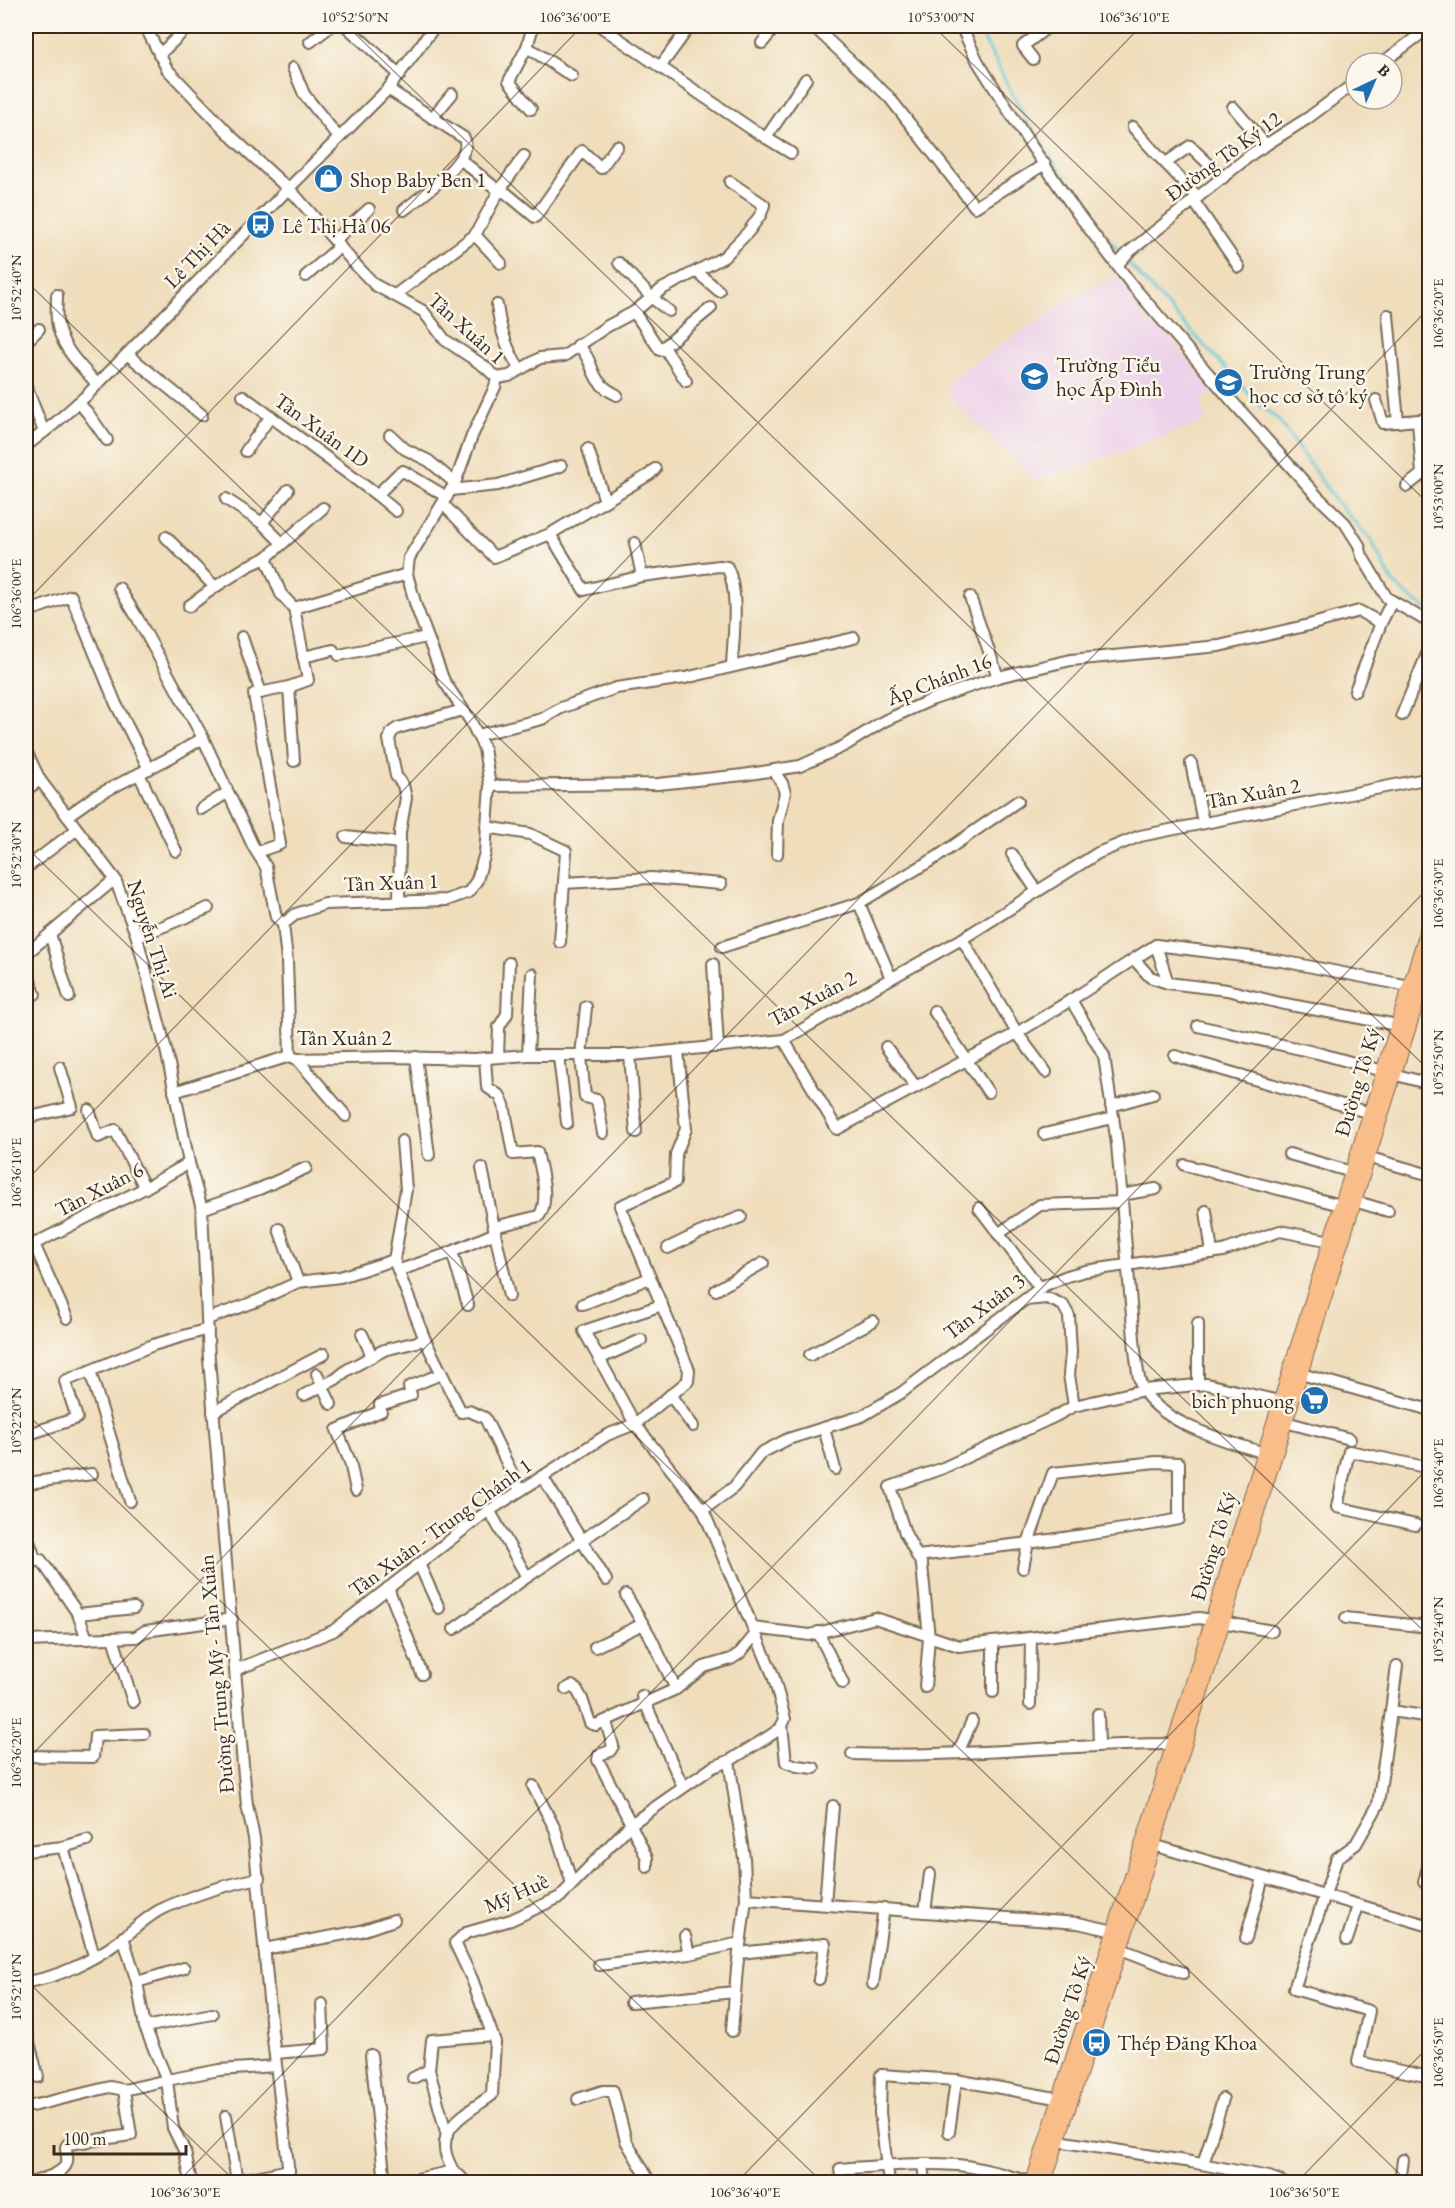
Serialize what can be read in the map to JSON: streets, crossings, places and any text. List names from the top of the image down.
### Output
{
  "streets": {
    "main road": ["Đường Tô Ký"],
    "street": [
      "Đường Tô Ký 12",
      "Lê Thị Hà",
      "Tân Xuân 1",
      "Tân Xuân 1D",
      "Ấp Chánh 16",
      "Tân Xuân 2",
      "Nguyễn Thị Ai",
      "Tân Xuân 6",
      "Tân Xuân 3",
      "Tân Xuân - Trung Chánh 1",
      "Đường Trung Mỹ - Tân Xuân",
      "Mỹ Huề"
    ]
  },
  "crossings": [
    ["Lê Thị Hà", "Tân Xuân 1"],
    ["Tân Xuân 1", "Tân Xuân 1D"],
    ["Tân Xuân 1", "Ấp Chánh 16"],
    ["Tân Xuân 2", "Nguyễn Thị Ai"],
    ["Tân Xuân 2", "Tân Xuân - Trung Chánh 1"],
    ["Nguyễn Thị Ai", "Tân Xuân 6"],
    ["Nguyễn Thị Ai", "Đường Trung Mỹ - Tân Xuân"],
    ["Đường Tô Ký", "Tân Xuân 3"],
    ["Tân Xuân 6", "Đường Trung Mỹ - Tân Xuân"],
    ["Tân Xuân - Trung Chánh 1", "Đường Trung Mỹ - Tân Xuân"]
  ],
  "places": {
    "shop": ["Shop Baby Ben 1"],
    "bus stop": ["Lê Thị Hà 06", "Thép Đăng Khoa"],
    "school or university": ["Trường Tiểu học Ấp Đình", "Trường Trung học cơ sở tô ký"],
    "supermarket": ["bich phuong"]
  },
  "scale_bar": "100 m",
  "north": "top right",
  "coordinates": [
    "10°52'50\"N",
    "106°36'00\"E",
    "10°53'00\"N",
    "106°36'10\"E",
    "10°52'40\"N",
    "106°36'20\"E",
    "10°52'30\"N",
    "106°36'30\"E",
    "10°52'20\"N",
    "106°36'40\"E",
    "10°52'10\"N",
    "106°36'50\"E"
  ]
}
